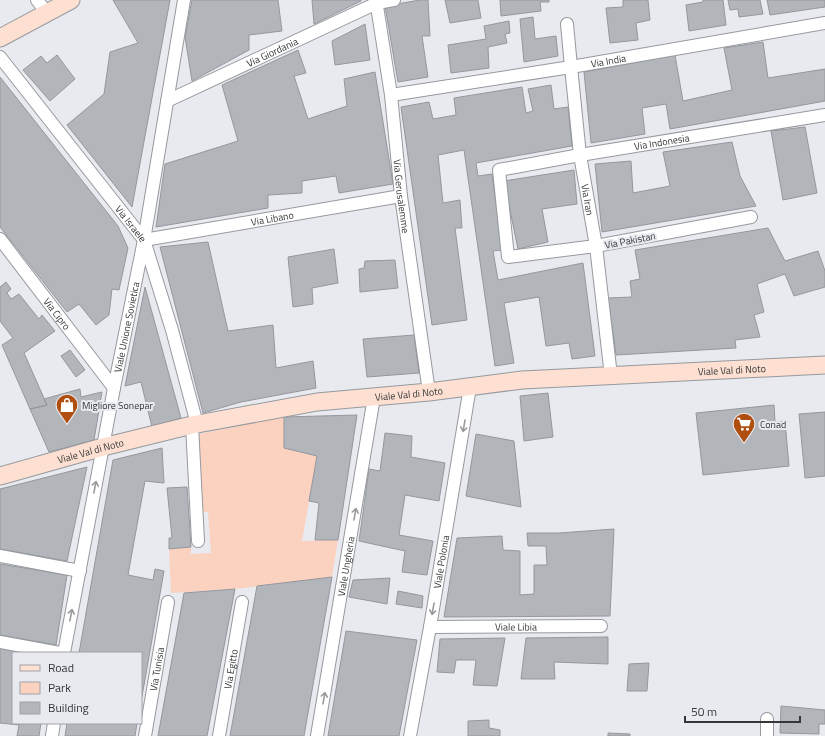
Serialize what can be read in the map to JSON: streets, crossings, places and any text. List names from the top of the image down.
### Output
{
  "streets": {
    "street": [
      "Via Giordania",
      "Via India",
      "Via Indonesia",
      "Via Gerusalemme",
      "Via Iran",
      "Via Libano",
      "Via Israele",
      "Via Pakistan",
      "Via Cipro",
      "Viale Unione Sovietica",
      "Viale Val di Noto",
      "Viale Polonia",
      "Viale Ungheria",
      "Viale Libia",
      "Via Tunisia",
      "Via Egitto"
    ]
  },
  "crossings": [
    ["Via Giordania", "Via Gerusalemme"],
    ["Via Giordania", "Viale Unione Sovietica"],
    ["Via India", "Via Gerusalemme"],
    ["Via India", "Via Iran"],
    ["Via Indonesia", "Via Iran"],
    ["Via Indonesia", "Via Pakistan"],
    ["Via Gerusalemme", "Via Libano"],
    ["Via Gerusalemme", "Viale Val di Noto"],
    ["Via Iran", "Via Pakistan"],
    ["Via Iran", "Viale Val di Noto"],
    ["Via Libano", "Via Israele"],
    ["Via Libano", "Viale Unione Sovietica"],
    ["Via Israele", "Viale Unione Sovietica"],
    ["Via Israele", "Viale Val di Noto"],
    ["Via Cipro", "Viale Unione Sovietica"],
    ["Viale Unione Sovietica", "Viale Val di Noto"],
    ["Viale Val di Noto", "Viale Polonia"],
    ["Viale Val di Noto", "Viale Ungheria"],
    ["Viale Polonia", "Viale Libia"]
  ],
  "one_way": ["Viale Polonia", "Viale Ungheria"],
  "places": {
    "shop": ["Migliore Sonepar"],
    "supermarket": ["Conad"]
  },
  "legend": ["Road", "Park", "Building"],
  "scale_bar": "50 m"
}
